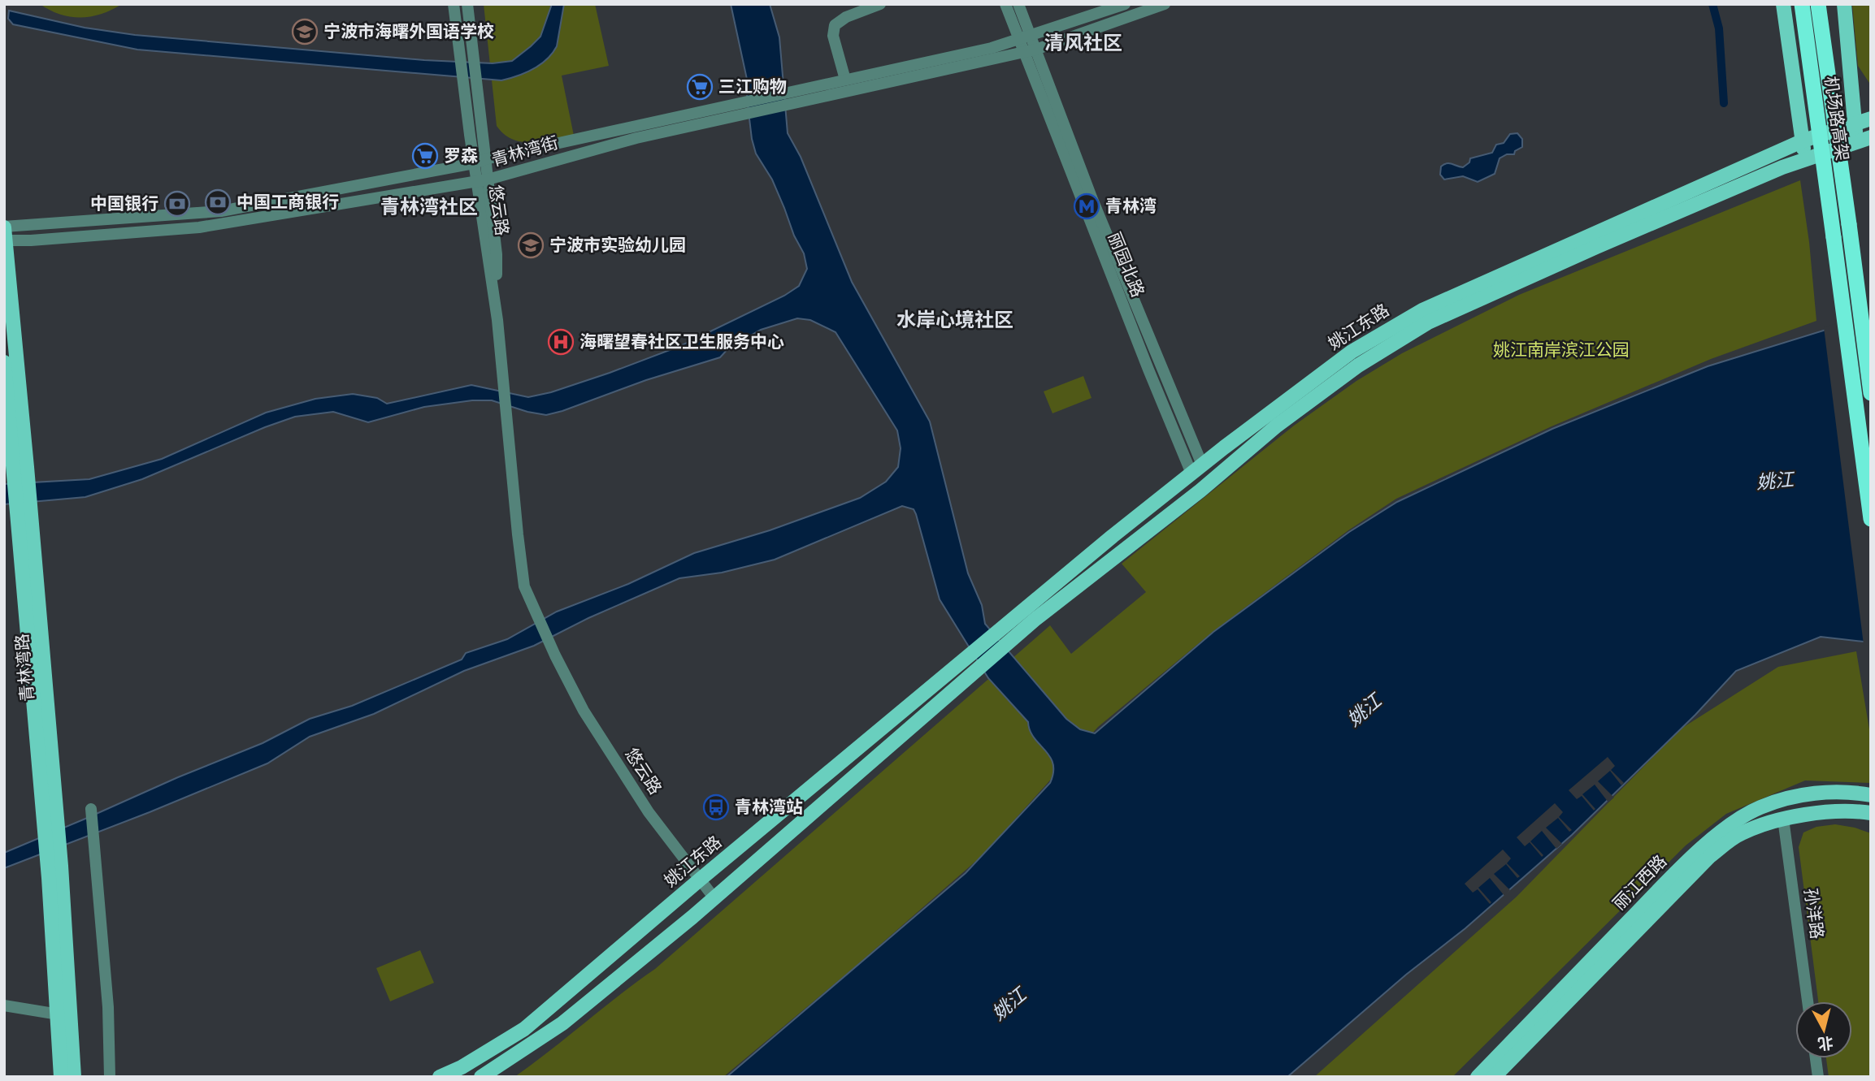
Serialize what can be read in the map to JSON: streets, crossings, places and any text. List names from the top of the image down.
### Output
{
  "streets": {
    "highway": ["机场路高架"],
    "main road": ["姚江东路", "青林湾路", "丽江西路"],
    "street": [
      "青林湾街",
      "悠云路",
      "丽园北路",
      "孙洋路"
    ]
  },
  "crossings": [
    ["青林湾街", "悠云路"],
    ["悠云路", "姚江东路"],
    ["丽园北路", "姚江东路"],
    ["丽江西路", "孙洋路"]
  ],
  "districts": ["清风社区", "青林湾社区", "水岸心境社区"],
  "water": ["姚江"],
  "parks": ["姚江南岸滨江公园"],
  "places": {
    "school or university": ["宁波市海曙外国语学校", "宁波市实验幼儿园"],
    "supermarket": ["三江购物", "罗森"],
    "bank": ["中国工商银行", "中国银行"],
    "metro station": ["青林湾"],
    "hospital": ["海曙望春社区卫生服务中心"],
    "bus stop": ["青林湾站"]
  },
  "north": "bottom"
}
